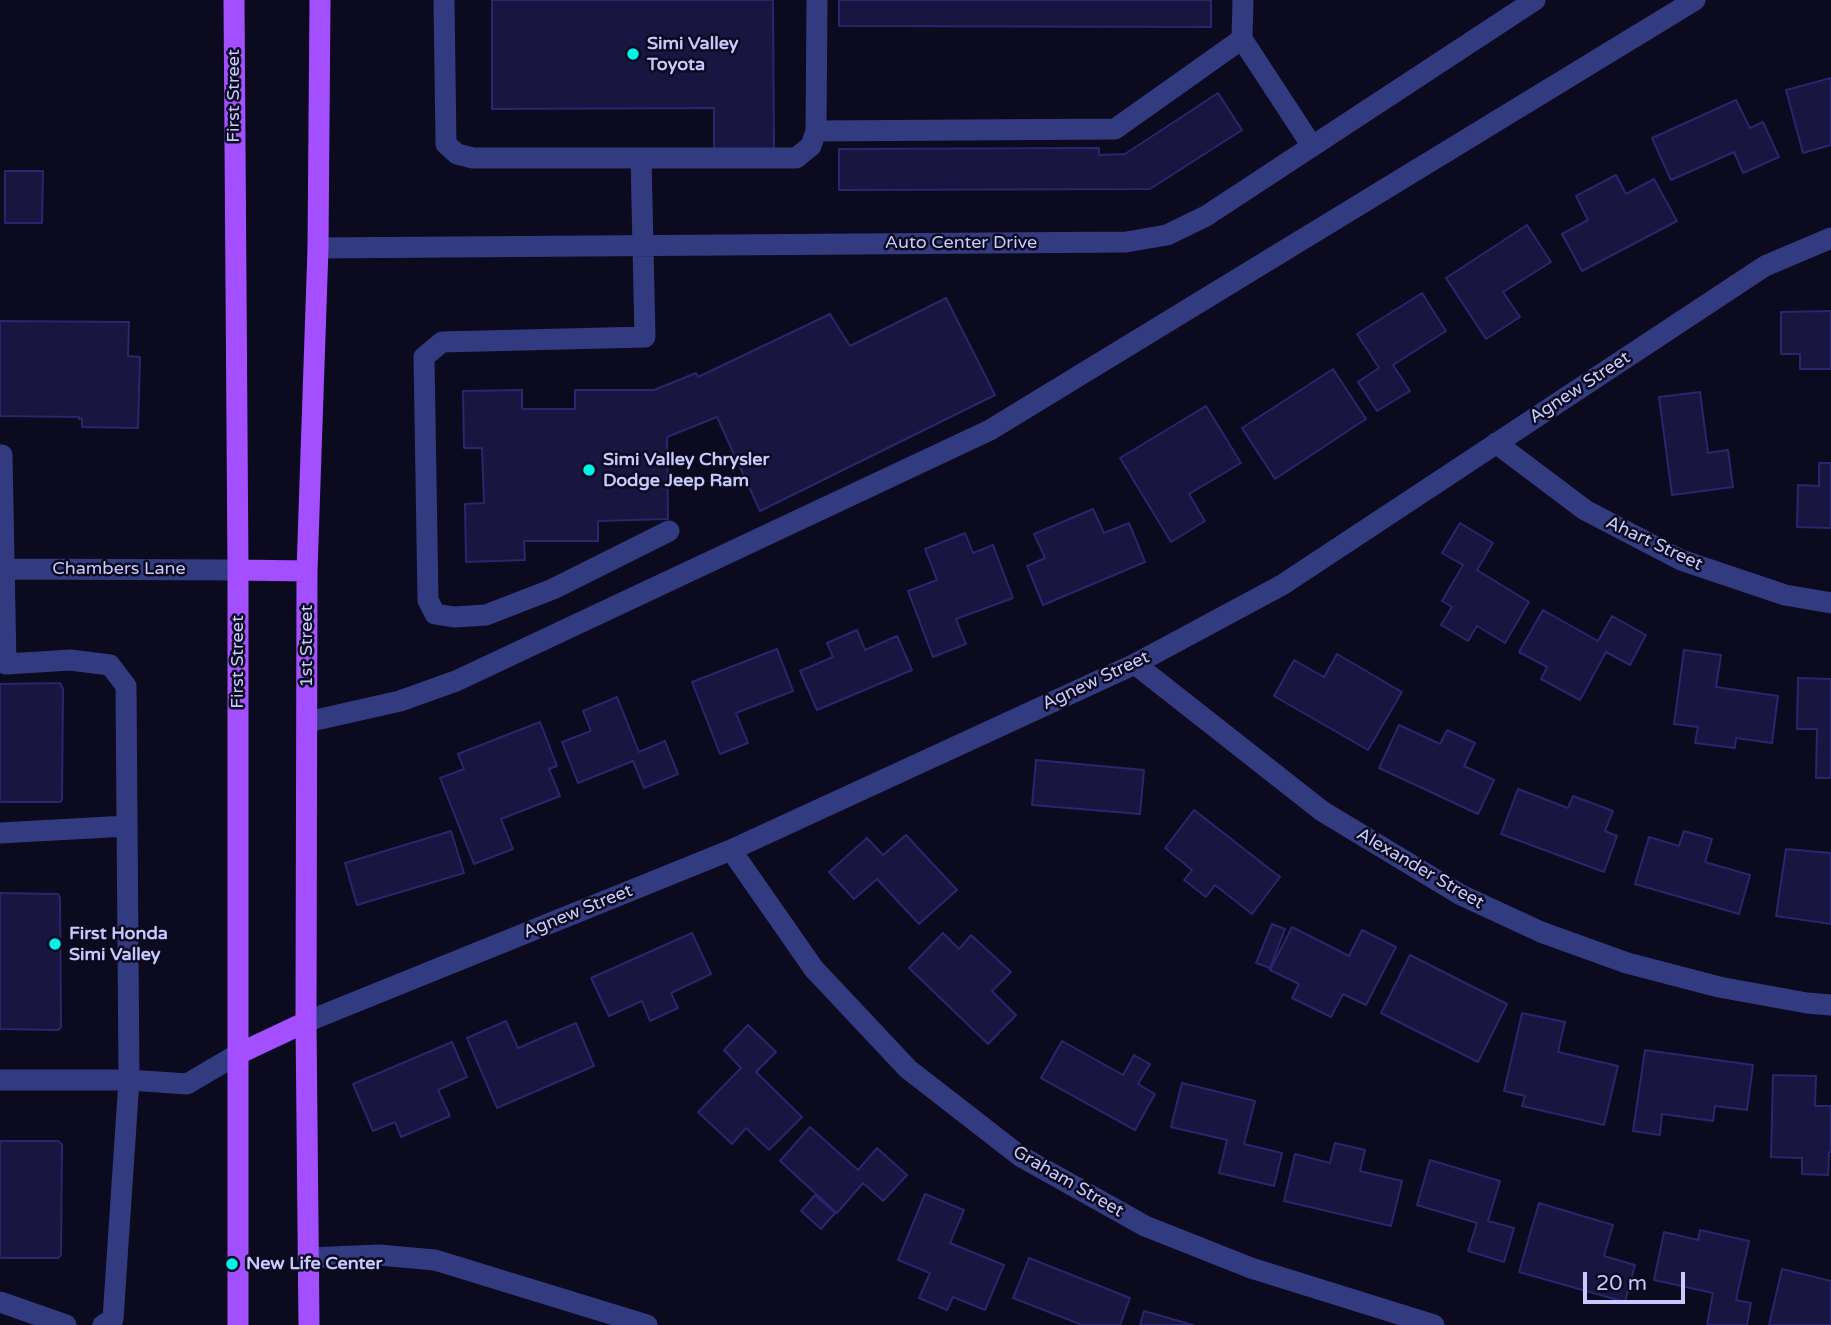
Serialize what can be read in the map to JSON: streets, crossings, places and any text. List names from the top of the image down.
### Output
{
  "streets": {
    "main road": ["First Street", "1st Street"],
    "street": [
      "Auto Center Drive",
      "Agnew Street",
      "Ahart Street",
      "Chambers Lane",
      "Alexander Street",
      "Graham Street"
    ]
  },
  "crossings": [
    ["First Street", "Chambers Lane"],
    ["Agnew Street", "Ahart Street"],
    ["Agnew Street", "Alexander Street"],
    ["Agnew Street", "Graham Street"]
  ],
  "places": [
    "Simi Valley Toyota",
    "Simi Valley Chrysler Dodge Jeep Ram",
    "First Honda Simi Valley",
    "New Life Center"
  ],
  "scale_bar": "20 m"
}
